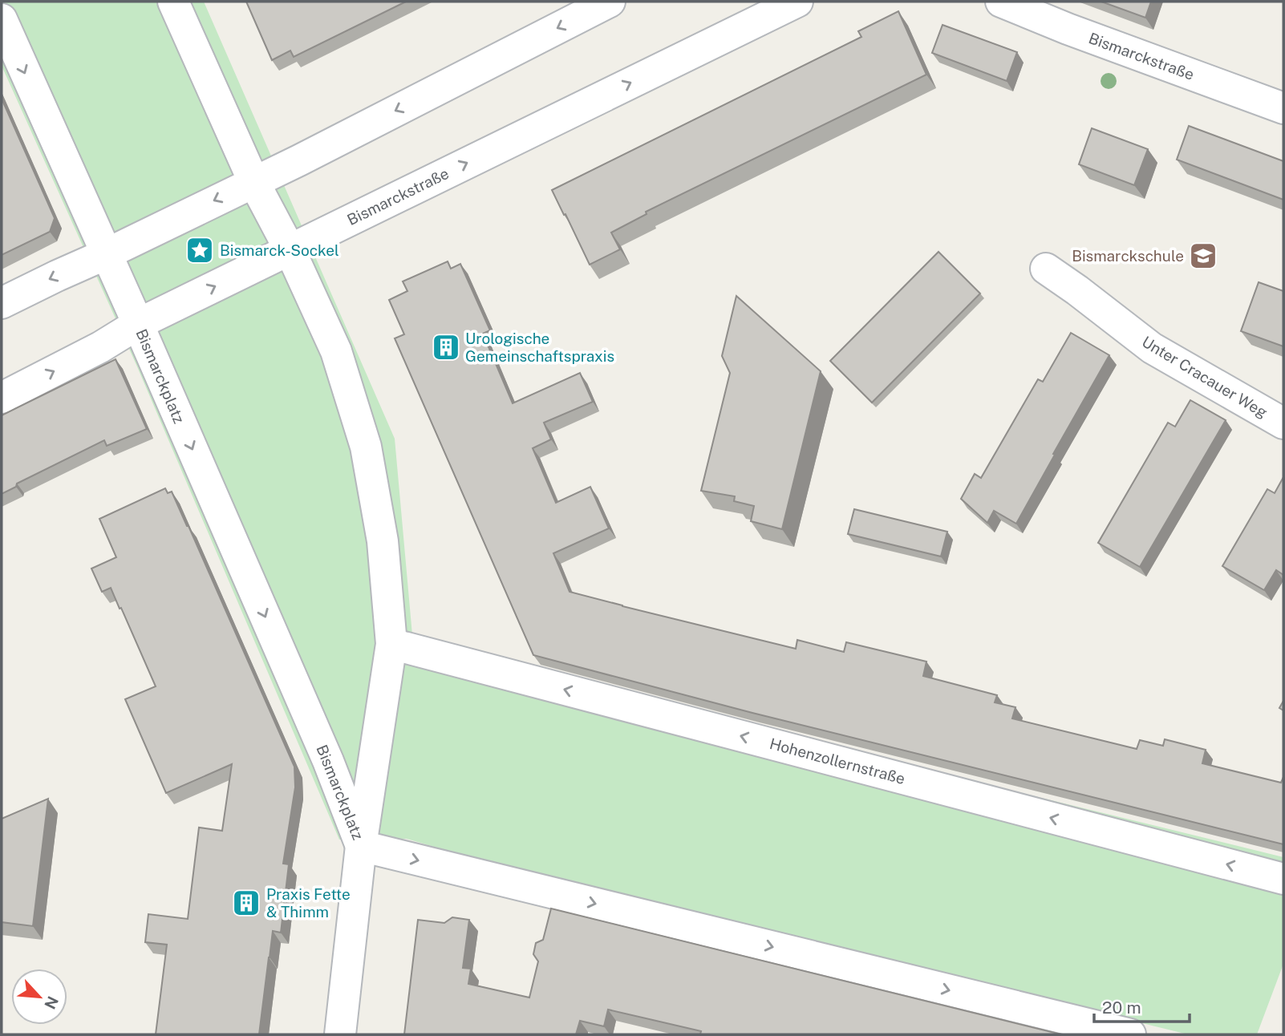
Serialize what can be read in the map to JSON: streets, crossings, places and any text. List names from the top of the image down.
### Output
{
  "streets": {
    "street": [
      "Bismarckstraße",
      "Bismarckplatz",
      "Unter Cracauer Weg",
      "Hohenzollernstraße"
    ]
  },
  "crossings": [
    ["Bismarckstraße", "Bismarckplatz"],
    ["Bismarckplatz", "Hohenzollernstraße"]
  ],
  "places": {
    "place": ["Bismarck-Sockel"],
    "school or university": ["Bismarckschule"],
    "building": ["Urologische Gemeinschaftspraxis", "Praxis Fette & Thimm"]
  },
  "scale_bar": "20 m",
  "north": "bottom right"
}
